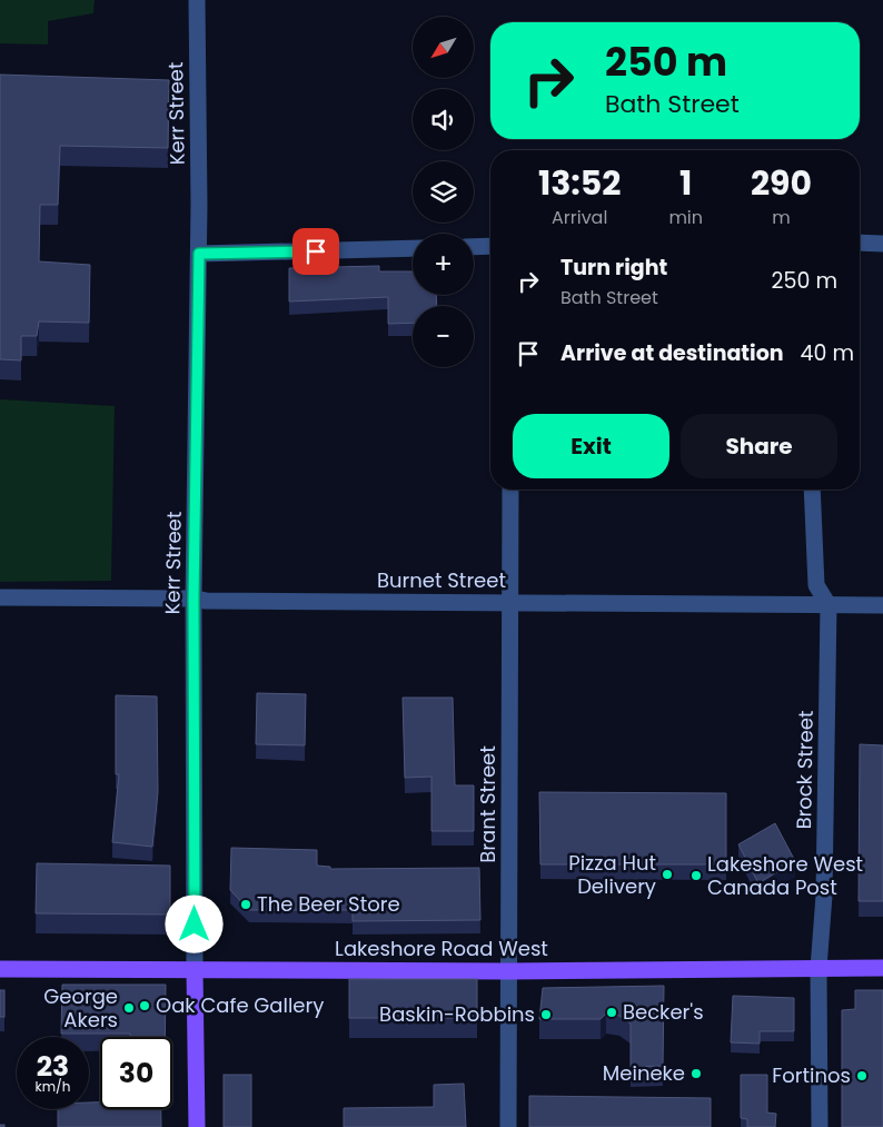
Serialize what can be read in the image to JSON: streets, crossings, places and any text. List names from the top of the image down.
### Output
{
  "streets": {
    "main road": ["Kerr Street", "Lakeshore Road West"],
    "street": ["Burnet Street", "Brock Street", "Brant Street"]
  },
  "crossings": [
    ["Kerr Street", "Burnet Street"],
    ["Kerr Street", "Lakeshore Road West"],
    ["Burnet Street", "Brock Street"],
    ["Burnet Street", "Brant Street"],
    ["Brock Street", "Lakeshore Road West"],
    ["Brant Street", "Lakeshore Road West"]
  ],
  "places": [
    "Pizza Hut Delivery",
    "Lakeshore West Canada Post",
    "The Beer Store",
    "Oak Cafe Gallery",
    "George Akers",
    "Becker's",
    "Baskin-Robbins",
    "Meineke",
    "Fortinos"
  ],
  "north": "bottom left",
  "page": {
    "map_buttons": ["+", "−"],
    "turn": ["250 m", "Bath Street"],
    "eta": [
      "13:52",
      "Arrival",
      "1",
      "min",
      "290",
      "m"
    ],
    "list": [
      {
        "name": "Turn right",
        "note": "Bath Street",
        "value": "250 m"
      },
      {
        "name": "Arrive at destination",
        "value": "40 m"
      }
    ],
    "buttons": ["Exit", "Share"],
    "speed": "23 km/h",
    "limit": "30"
  }
}
